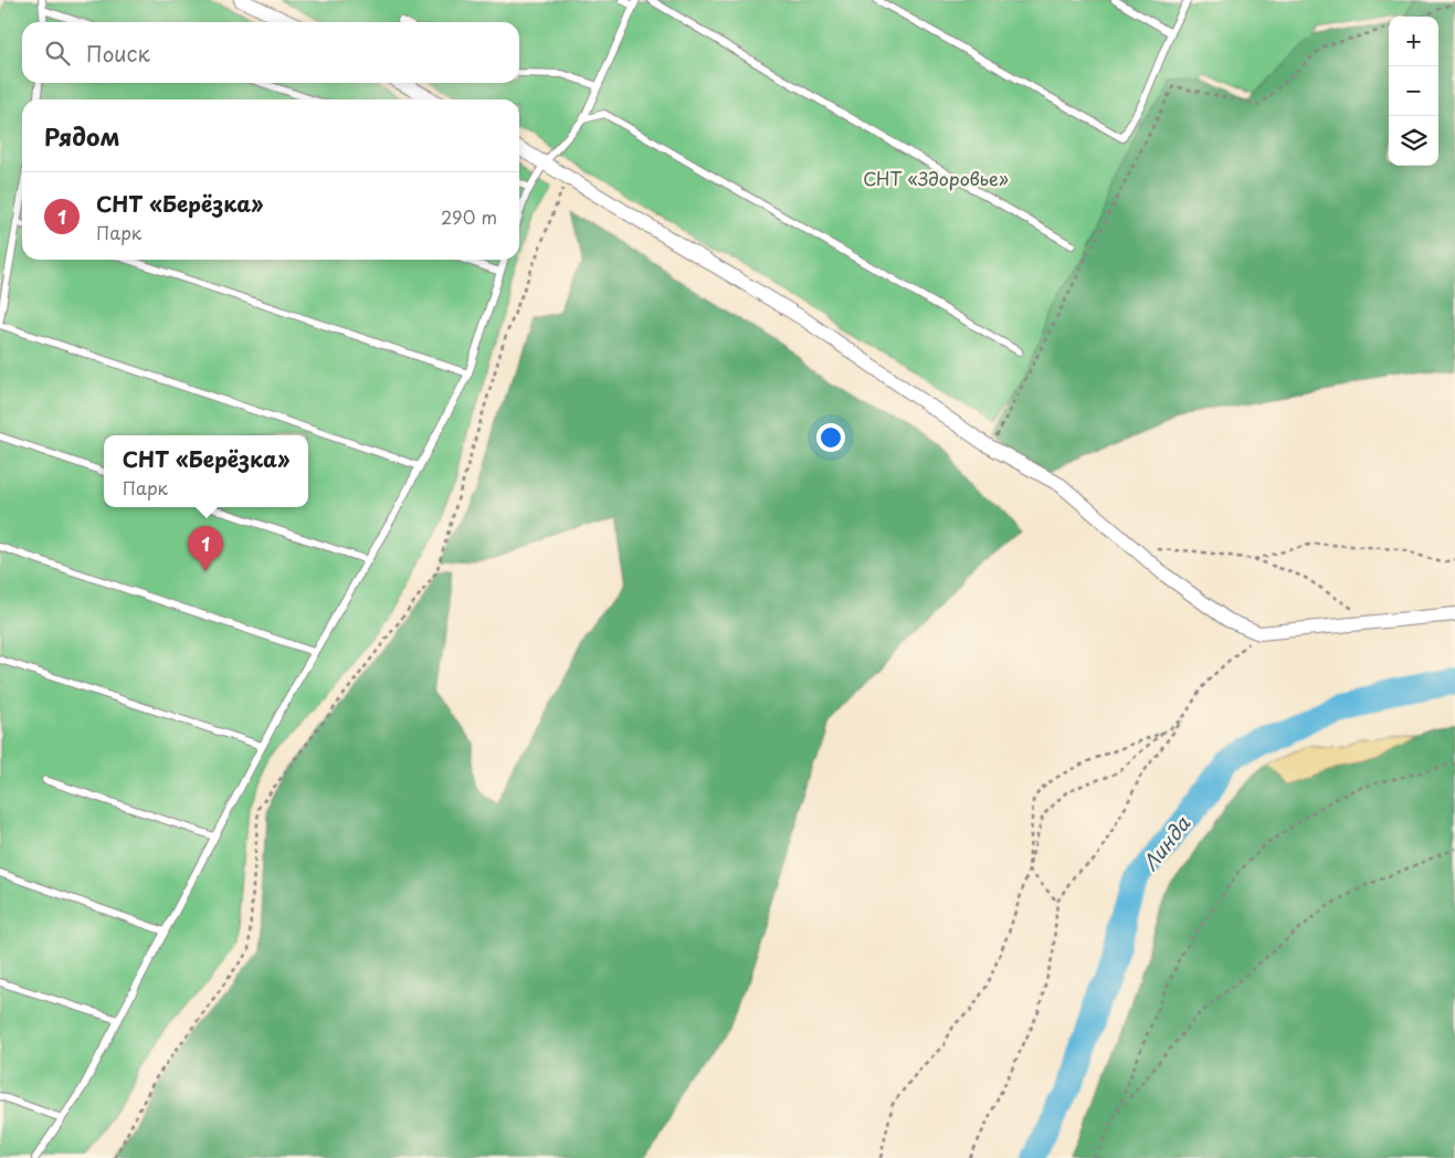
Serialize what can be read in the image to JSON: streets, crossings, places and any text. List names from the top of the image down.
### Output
{
  "water": ["Линда"],
  "parks": ["СНТ «Здоровье»"],
  "page": {
    "map_buttons": ["+", "−"],
    "search": "Поиск",
    "heading": "Рядом",
    "list": [
      {
        "mark": "1",
        "name": "СНТ «Берёзка»",
        "note": "Парк",
        "value": "290 m"
      }
    ],
    "popup": ["СНТ «Берёзка»", "Парк"],
    "pins": "1"
  }
}
